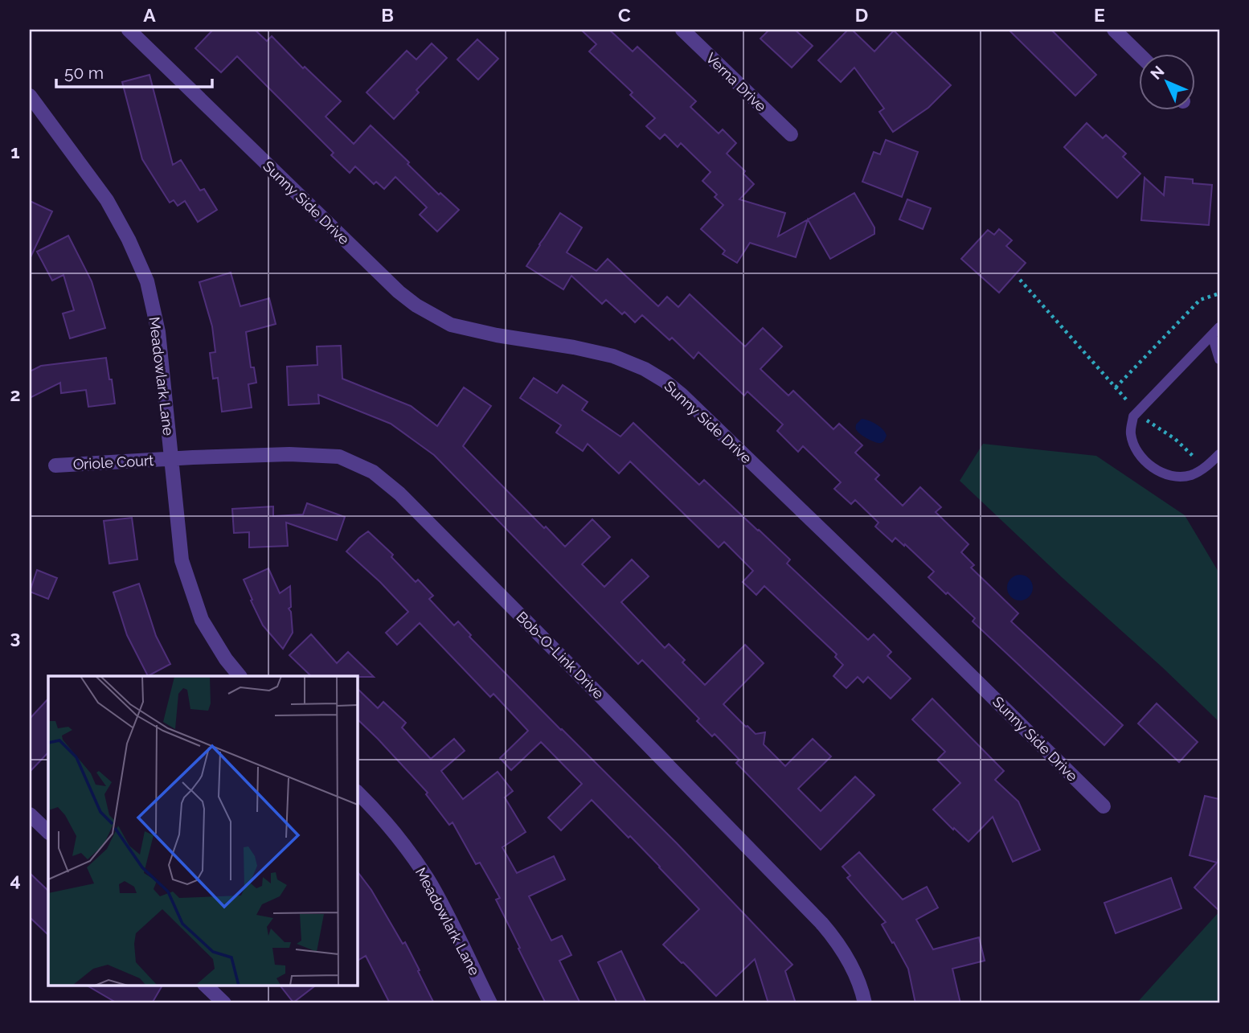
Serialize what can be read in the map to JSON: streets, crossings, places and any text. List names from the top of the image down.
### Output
{
  "streets": {
    "street": [
      "Verna Drive",
      "Sunny Side Drive",
      "Meadowlark Lane",
      "Oriole Court",
      "Bob-O-Link Drive"
    ]
  },
  "crossings": [
    ["Meadowlark Lane", "Oriole Court"],
    ["Meadowlark Lane", "Bob-O-Link Drive"],
    ["Oriole Court", "Bob-O-Link Drive"]
  ],
  "scale_bar": "50 m",
  "north": "top left",
  "grid": {
    "columns": [
      "A",
      "B",
      "C",
      "D",
      "E"
    ],
    "rows": [
      "1",
      "2",
      "3",
      "4"
    ]
  }
}
